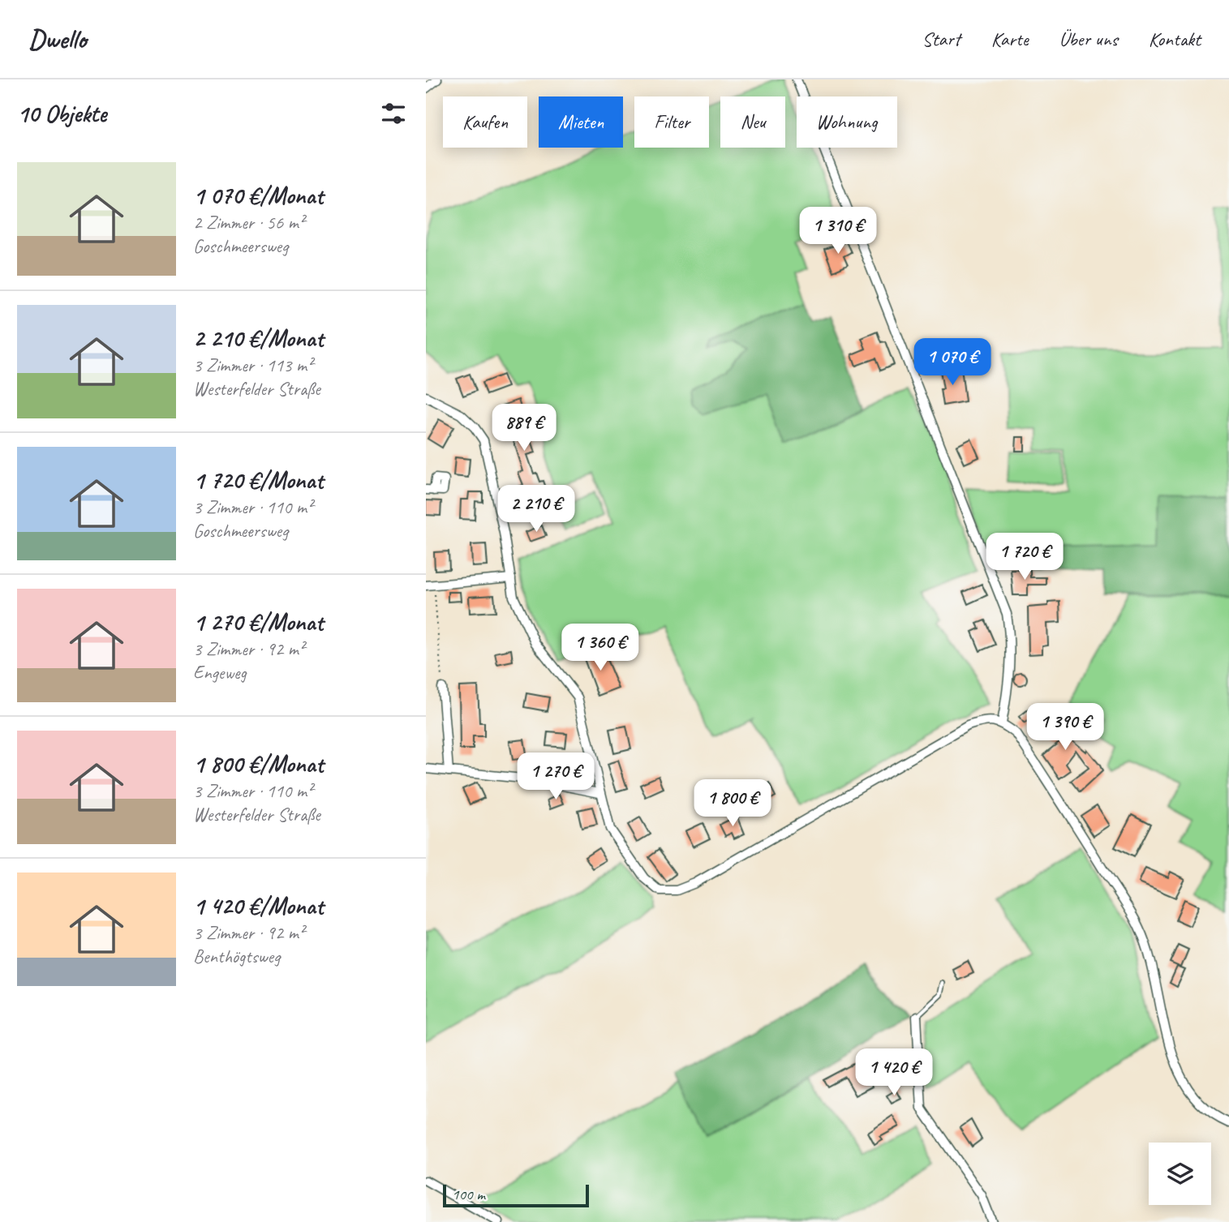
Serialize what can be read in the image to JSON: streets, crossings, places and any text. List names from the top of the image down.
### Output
{
  "scale_bar": "100 m",
  "page": {
    "header": "Dwello",
    "nav": [
      "Start",
      "Karte",
      "Über uns",
      "Kontakt"
    ],
    "heading": "10 Objekte",
    "chip": [
      "Kaufen",
      "Mieten",
      "Filter",
      "Neu",
      "Wohnung"
    ],
    "list": [
      {
        "name": "1 070 €/Monat",
        "note": "2 Zimmer · 56 m² · Goschmeersweg"
      },
      {
        "name": "2 210 €/Monat",
        "note": "3 Zimmer · 113 m² · Westerfelder Straße"
      },
      {
        "name": "1 720 €/Monat",
        "note": "3 Zimmer · 110 m² · Goschmeersweg"
      },
      {
        "name": "1 270 €/Monat",
        "note": "3 Zimmer · 92 m² · Engeweg"
      },
      {
        "name": "1 800 €/Monat",
        "note": "3 Zimmer · 110 m² · Westerfelder Straße"
      },
      {
        "name": "1 420 €/Monat",
        "note": "3 Zimmer · 92 m² · Benthögtsweg"
      }
    ],
    "price": [
      "1 310 €",
      "1 070 €",
      "889 €",
      "2 210 €",
      "1 720 €",
      "1 360 €",
      "1 390 €",
      "1 270 €",
      "1 800 €",
      "1 420 €"
    ],
    "scale": "100 m"
  }
}
